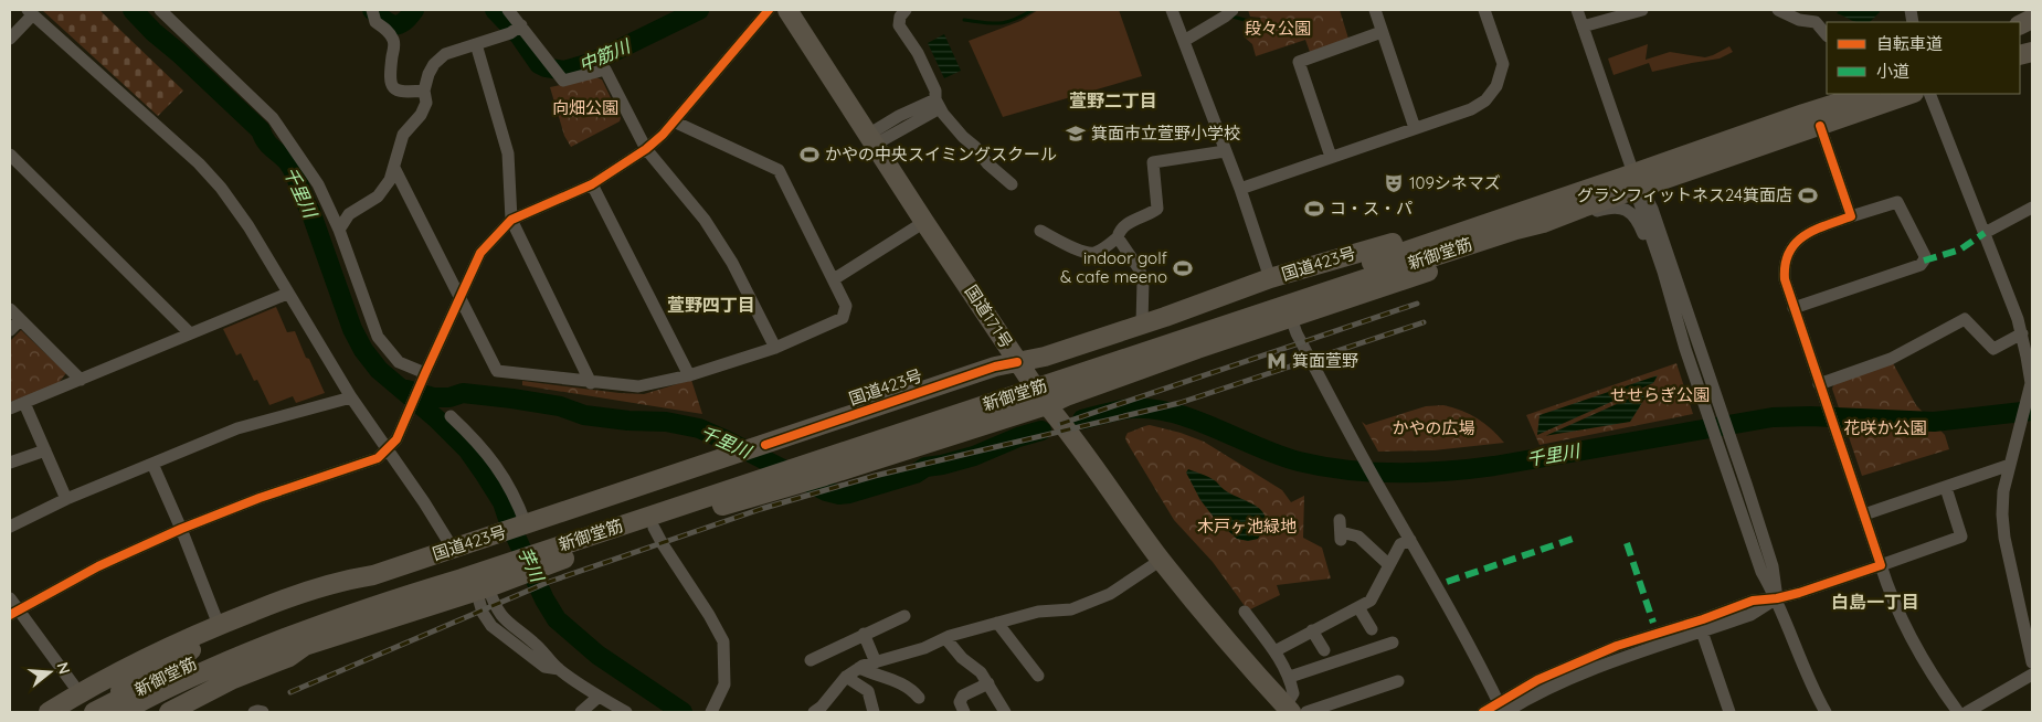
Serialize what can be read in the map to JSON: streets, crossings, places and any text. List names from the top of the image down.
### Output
{
  "streets": {
    "highway": ["新御堂筋", "国道423号", "国道171号"]
  },
  "crossings": [
    ["新御堂筋", "国道423号"],
    ["国道423号", "国道171号"]
  ],
  "districts": ["萱野二丁目", "萱野四丁目", "白島一丁目"],
  "water": ["中筋川", "千里川", "芋川"],
  "parks": [
    "段々公園",
    "向畑公園",
    "せせらぎ公園",
    "かやの広場",
    "花咲か公園",
    "木戸ヶ池緑地"
  ],
  "places": {
    "school or university": ["箕面市立萱野小学校"],
    "sports": [
      "かやの中央スイミングスクール",
      "グランフィットネス24箕面店",
      "コ・ス・パ",
      "indoor golf & cafe meeno"
    ],
    "theatre": ["109シネマズ"],
    "metro station": ["箕面萱野"]
  },
  "legend": ["自転車道", "小道"],
  "north": "right"
}
